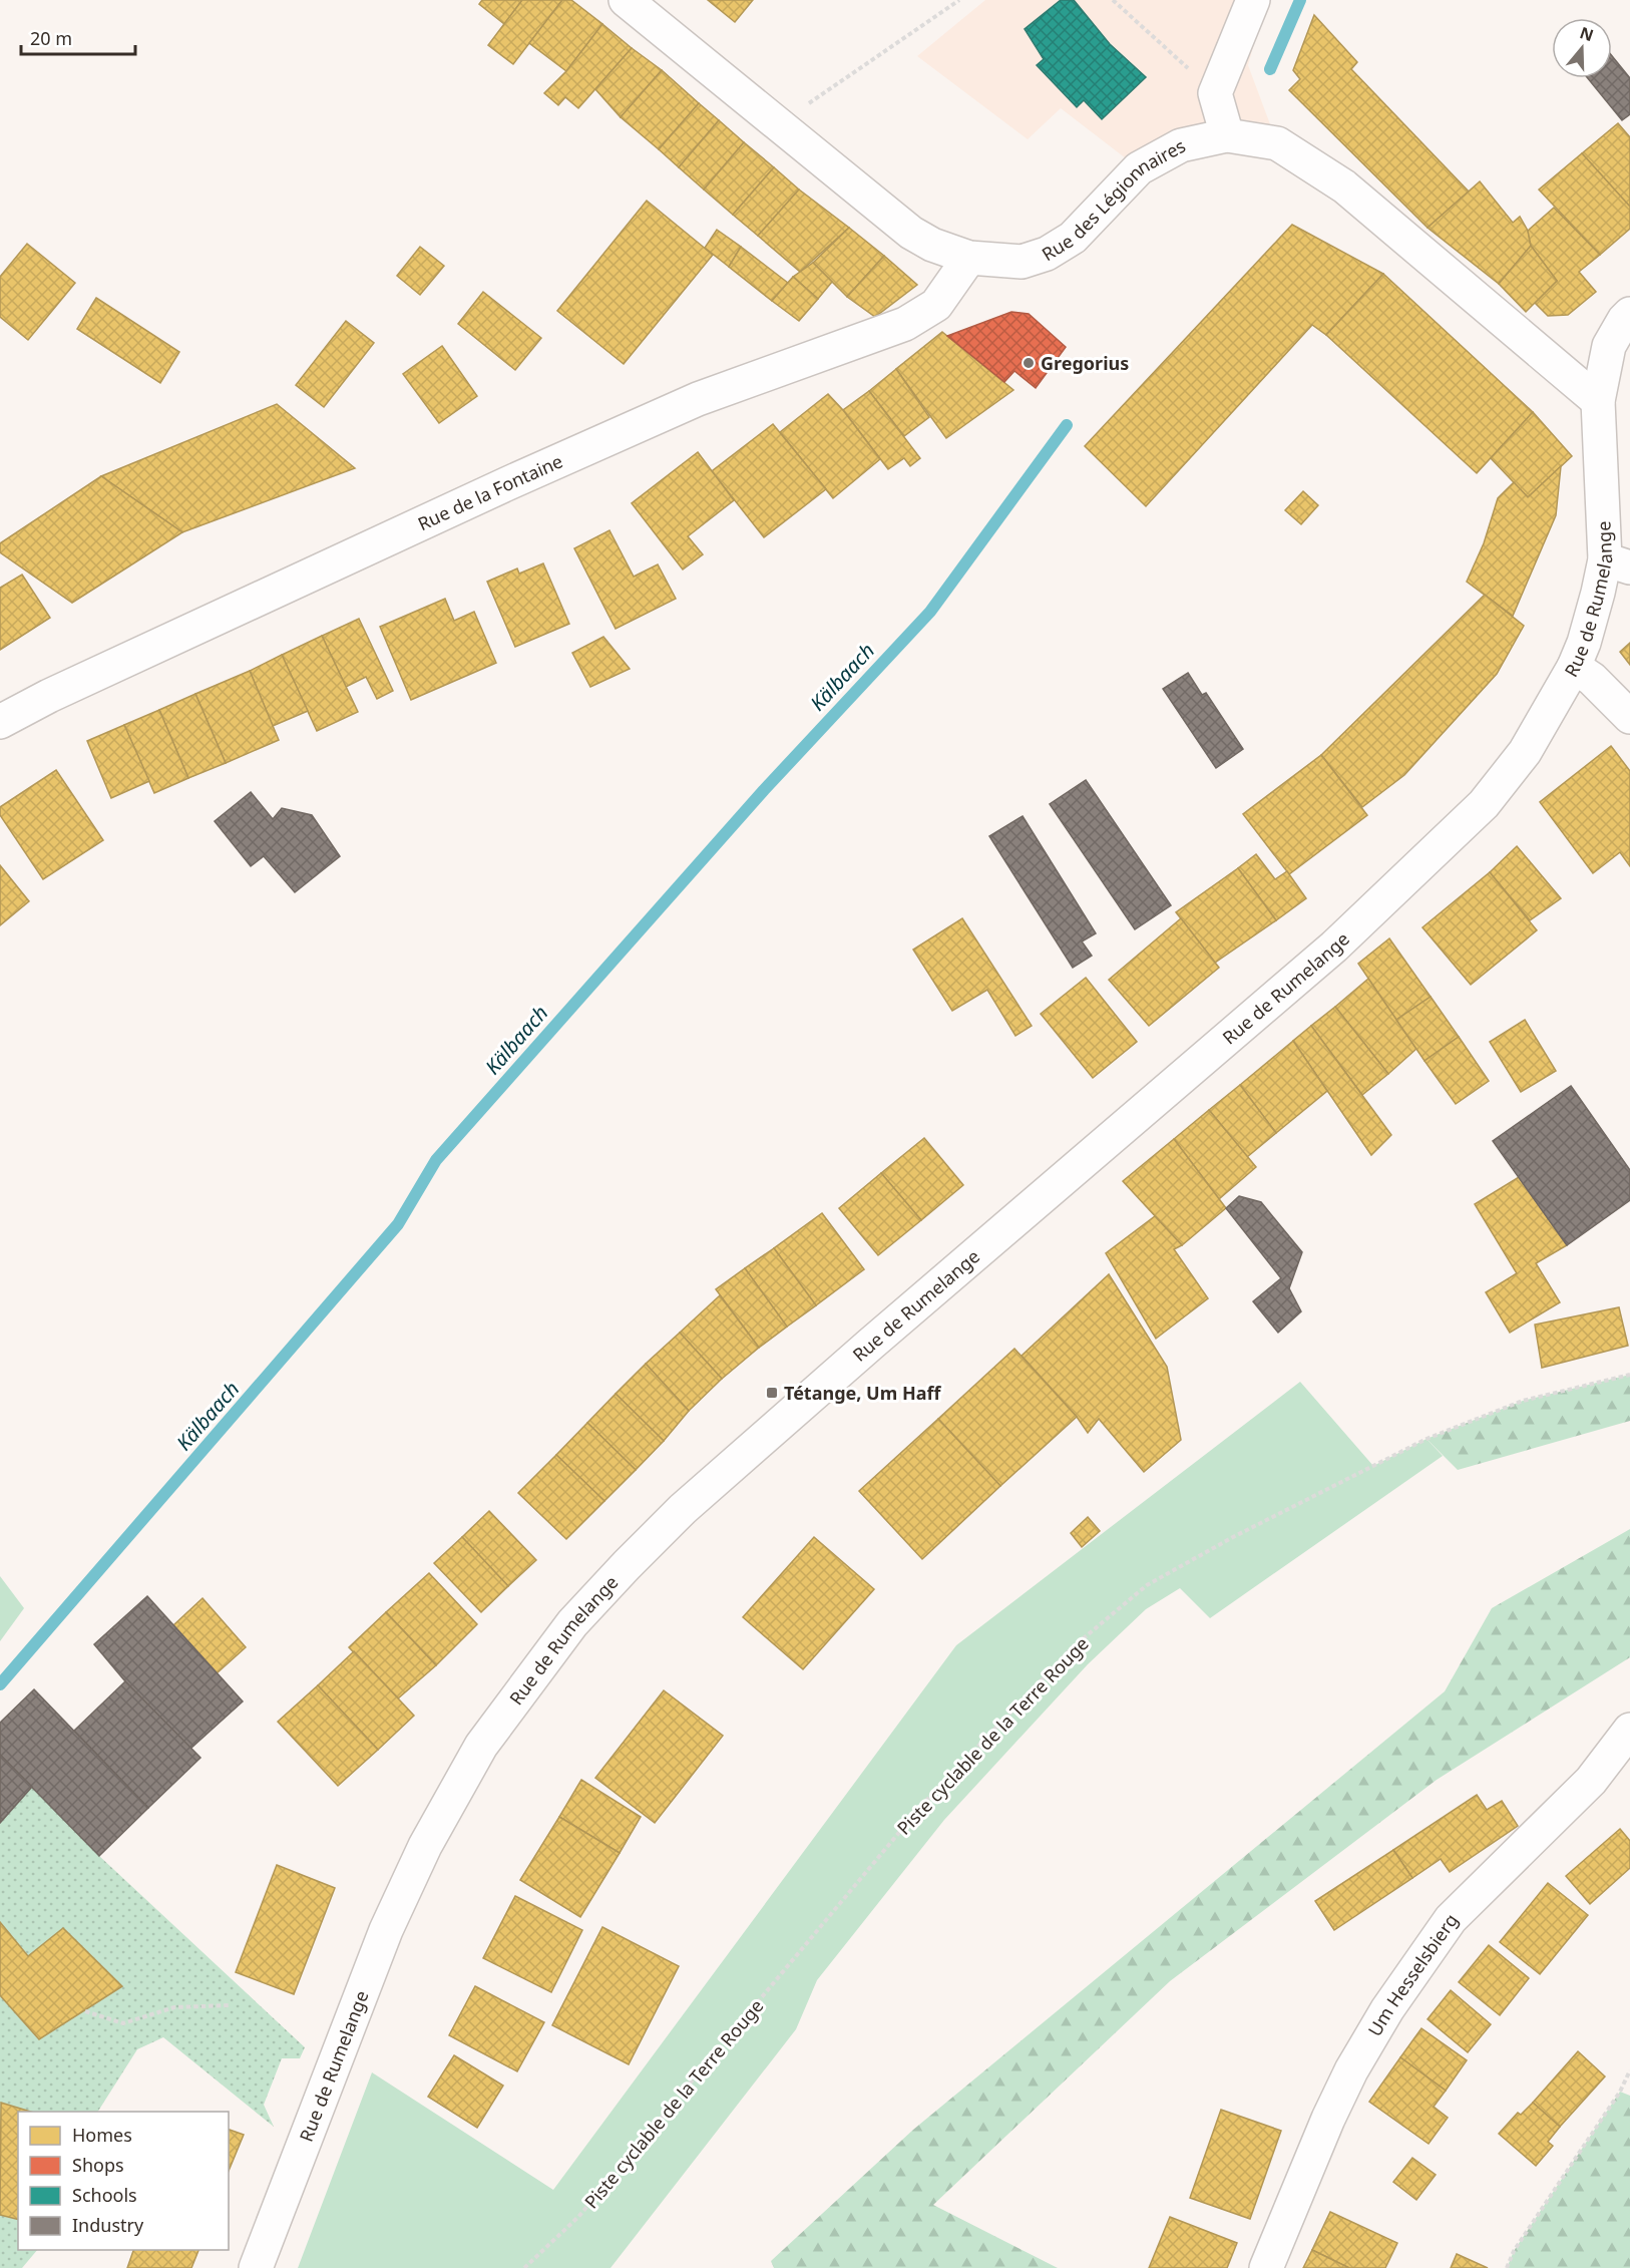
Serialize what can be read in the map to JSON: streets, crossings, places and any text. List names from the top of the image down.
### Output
{
  "streets": {
    "street": [
      "Rue des Légionnaires",
      "Rue de la Fontaine",
      "Rue de Rumelange",
      "Um Hesselsbierg"
    ],
    "path": ["Piste cyclable de la Terre Rouge"]
  },
  "crossings": [
    ["Rue des Légionnaires", "Rue de la Fontaine"],
    ["Rue des Légionnaires", "Rue de Rumelange"]
  ],
  "water": ["Kälbaach"],
  "places": {
    "other": ["Gregorius"],
    "transit": ["Tétange, Um Haff"]
  },
  "legend": [
    "Homes",
    "Shops",
    "Schools",
    "Industry"
  ],
  "scale_bar": "20 m",
  "north": "top"
}
